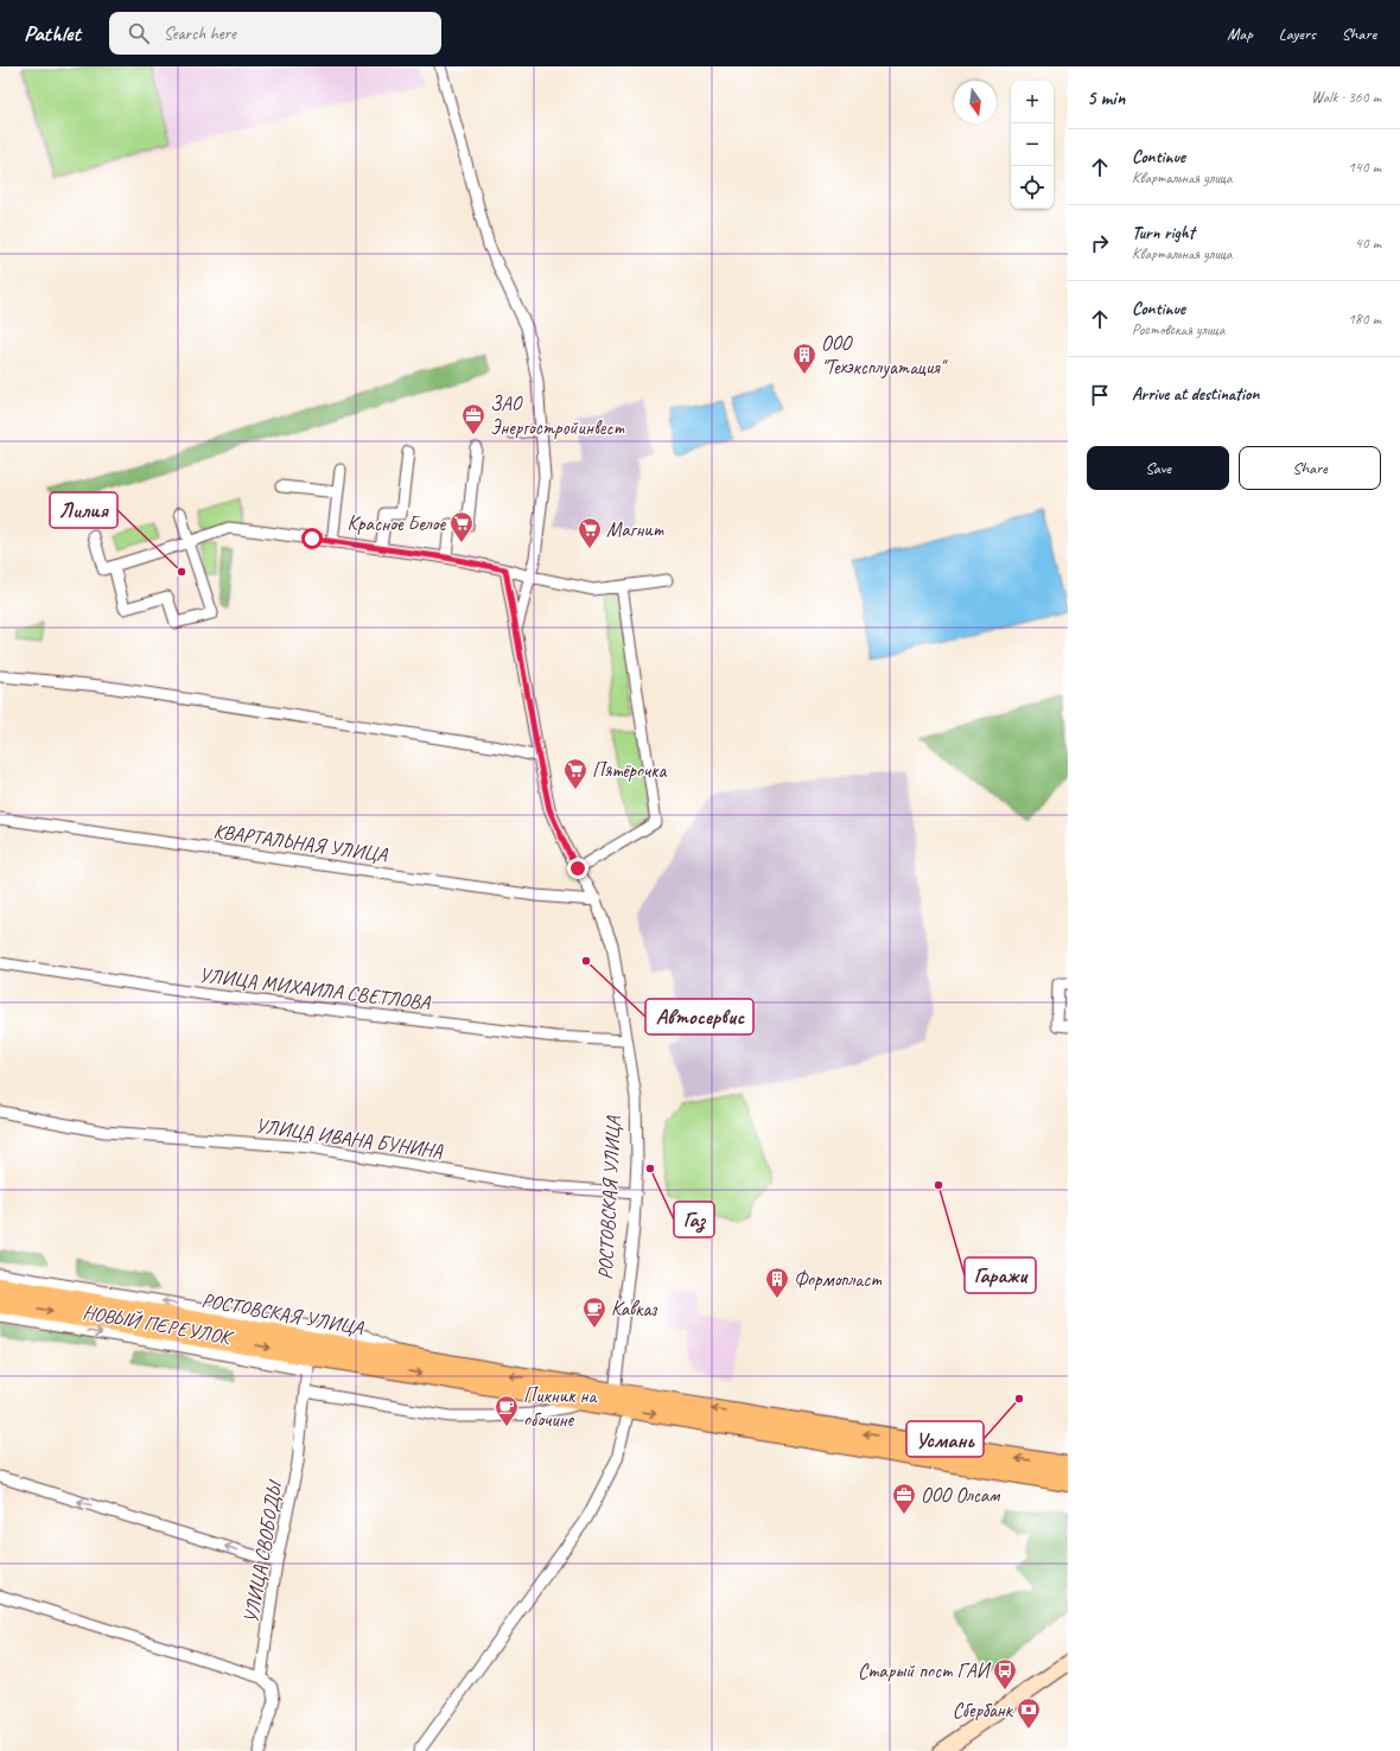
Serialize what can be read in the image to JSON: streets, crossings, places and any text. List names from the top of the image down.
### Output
{
  "streets": {
    "highway": ["РОСТОВСКАЯ УЛИЦА"],
    "street": [
      "КВАРТАЛЬНАЯ УЛИЦА",
      "УЛИЦА МИХАИЛА СВЕТЛОВА",
      "УЛИЦА ИВАНА БУНИНА",
      "НОВЫЙ ПЕРЕУЛОК",
      "УЛИЦА СВОБОДЫ"
    ]
  },
  "crossings": [
    ["КВАРТАЛЬНАЯ УЛИЦА", "РОСТОВСКАЯ УЛИЦА"],
    ["УЛИЦА МИХАИЛА СВЕТЛОВА", "РОСТОВСКАЯ УЛИЦА"],
    ["УЛИЦА ИВАНА БУНИНА", "РОСТОВСКАЯ УЛИЦА"],
    ["РОСТОВСКАЯ УЛИЦА", "НОВЫЙ ПЕРЕУЛОК"],
    ["РОСТОВСКАЯ УЛИЦА", "УЛИЦА СВОБОДЫ"],
    ["НОВЫЙ ПЕРЕУЛОК", "УЛИЦА СВОБОДЫ"]
  ],
  "places": {
    "building": ["ООО \"Техэксплуатация\"", "Формопласт"],
    "office": ["ЗАО Энергостройинвест", "ООО Олсам"],
    "supermarket": ["Красное Белое", "Магнит", "Пятёрочка"],
    "other": [
      "Лилия",
      "Автосервис",
      "Газ",
      "Гаражи",
      "Усмань"
    ],
    "cafe": ["Кавказ", "Пикник на обочине"],
    "bus stop": ["Старый пост ГАИ"],
    "bank": ["Сбербанк"]
  },
  "north": "bottom",
  "page": {
    "header": "Pathlet",
    "search": "Search here",
    "nav": ["Map", "Layers", "Share"],
    "heading": ["5 min", "Walk · 360 m"],
    "map_buttons": ["+", "−"],
    "list": [
      ["Continue", "Квартальная улица", "140 m"],
      ["Turn right", "Квартальная улица", "40 m"],
      ["Continue", "Ростовская улица", "180 m"],
      "Arrive at destination"
    ],
    "buttons": ["Save", "Share"]
  }
}
